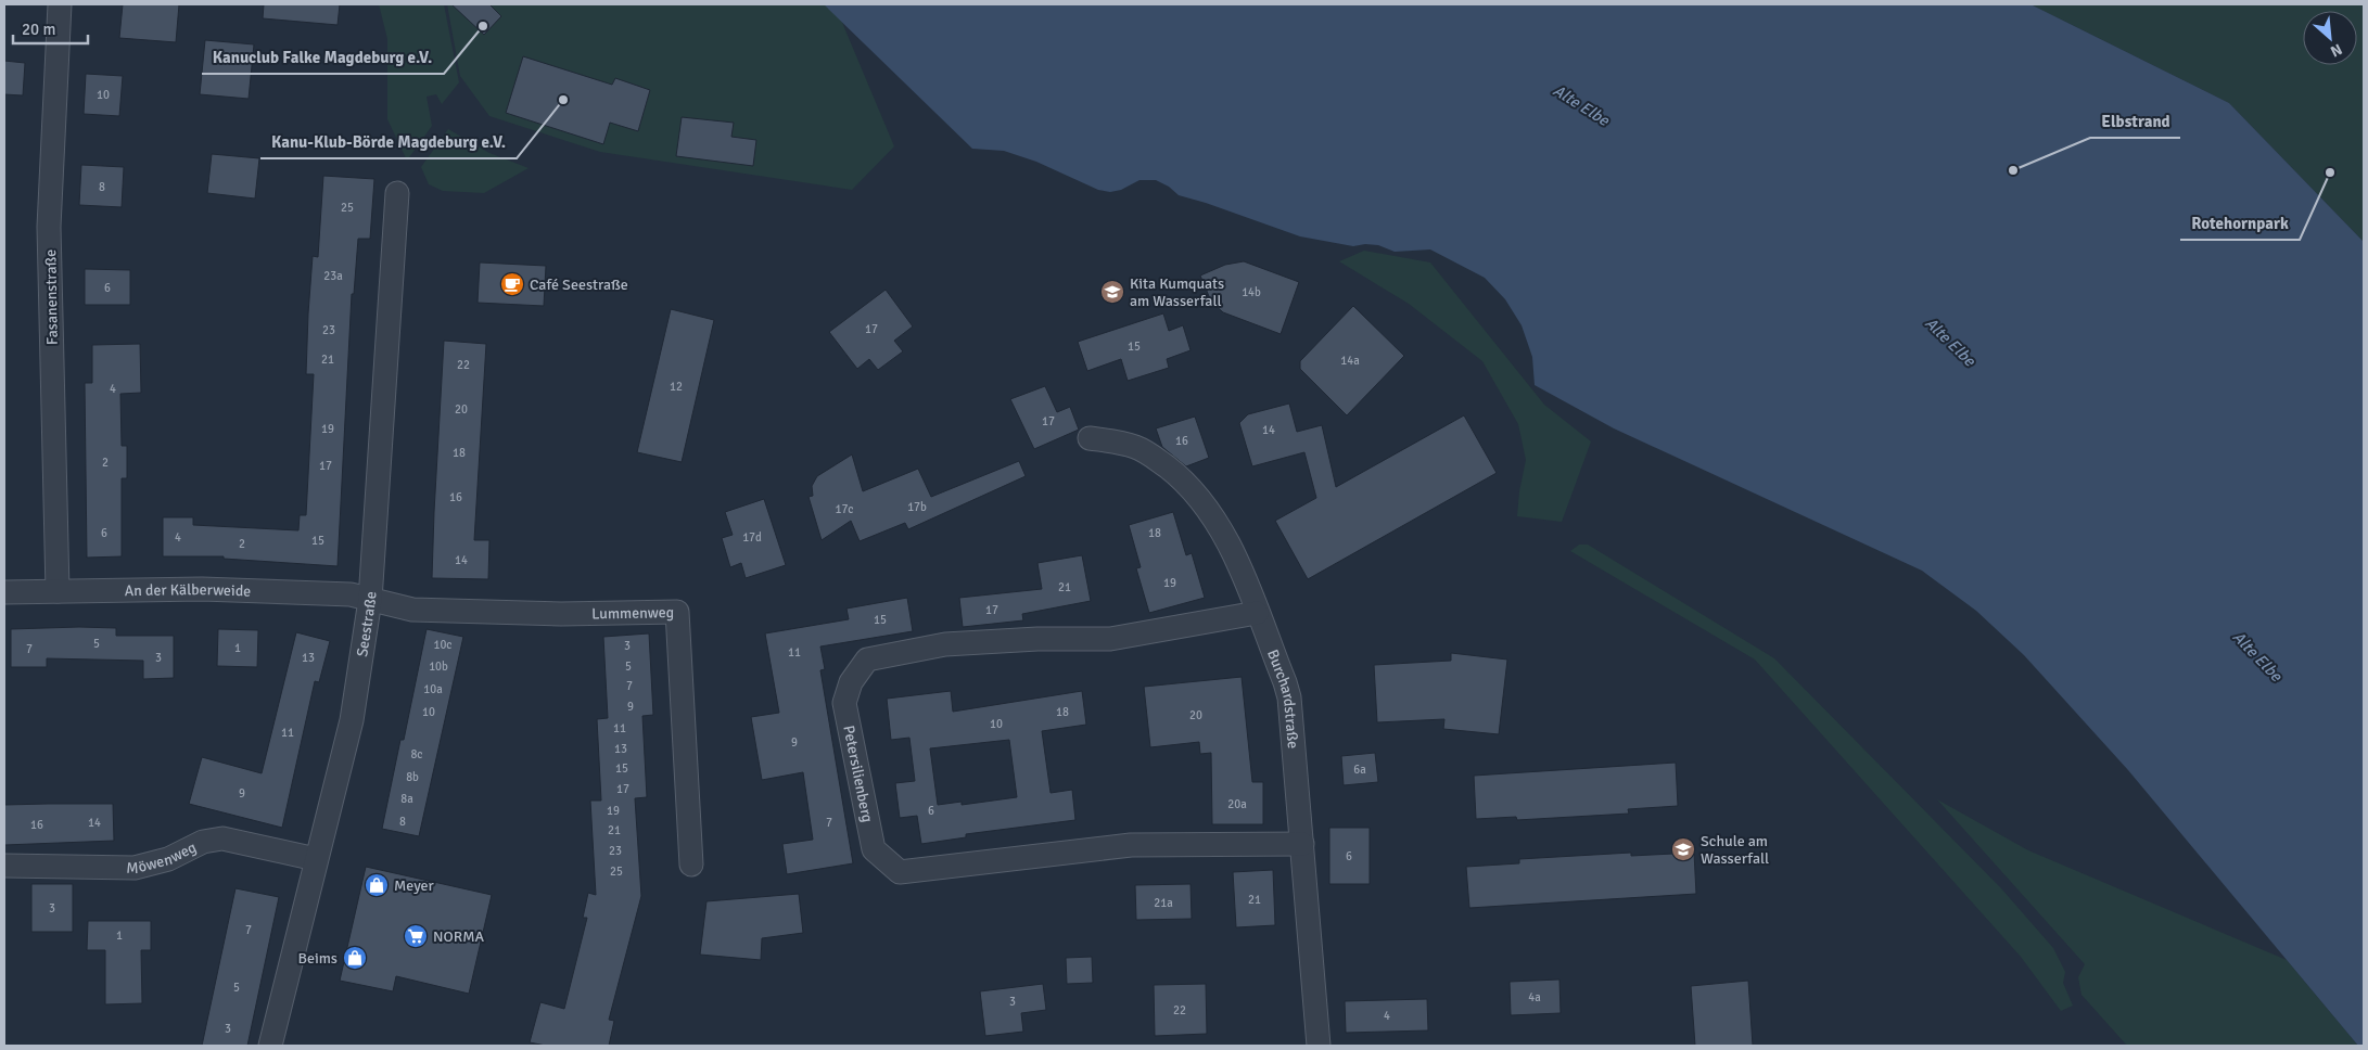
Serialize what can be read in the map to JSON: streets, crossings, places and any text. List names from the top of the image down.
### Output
{
  "streets": {
    "street": [
      "Fasanenstraße",
      "An der Kälberweide",
      "Lummenweg",
      "Seestraße",
      "Burchardstraße",
      "Petersilienberg",
      "Möwenweg"
    ]
  },
  "crossings": [
    ["Fasanenstraße", "An der Kälberweide"],
    ["An der Kälberweide", "Lummenweg"],
    ["An der Kälberweide", "Seestraße"],
    ["Lummenweg", "Seestraße"],
    ["Seestraße", "Möwenweg"],
    ["Burchardstraße", "Petersilienberg"]
  ],
  "water": ["Alte Elbe"],
  "places": {
    "other": [
      "Kanuclub Falke Magdeburg e.V.",
      "Kanu-Klub-Börde Magdeburg e.V.",
      "Elbstrand",
      "Rotehornpark"
    ],
    "cafe": ["Café Seestraße"],
    "school or university": ["Kita Kumquats am Wasserfall", "Schule am Wasserfall"],
    "shop": ["Meyer", "Beims"],
    "supermarket": ["NORMA"]
  },
  "house_numbers": [
    "10",
    "8",
    "25",
    "23a",
    "6",
    "14b",
    "17",
    "23",
    "15",
    "21",
    "14a",
    "22",
    "12",
    "4",
    "20",
    "17",
    "19",
    "14",
    "16",
    "18",
    "2",
    "17",
    "16",
    "17b",
    "17c",
    "6",
    "18",
    "4",
    "17d",
    "15",
    "2",
    "14",
    "19",
    "21",
    "17",
    "15",
    "5",
    "10c",
    "3",
    "1",
    "7",
    "11",
    "3",
    "13",
    "10b",
    "5",
    "7",
    "10a",
    "9",
    "10",
    "18",
    "20",
    "10",
    "11",
    "11",
    "9",
    "13",
    "8c",
    "15",
    "6a",
    "8b",
    "17",
    "9",
    "8a",
    "20a",
    "19",
    "6",
    "8",
    "14",
    "7",
    "16",
    "21",
    "23",
    "6",
    "25",
    "21",
    "21a",
    "3",
    "7",
    "1",
    "5",
    "4a",
    "3",
    "22",
    "4",
    "3"
  ],
  "scale_bar": "20 m",
  "north": "bottom right"
}
